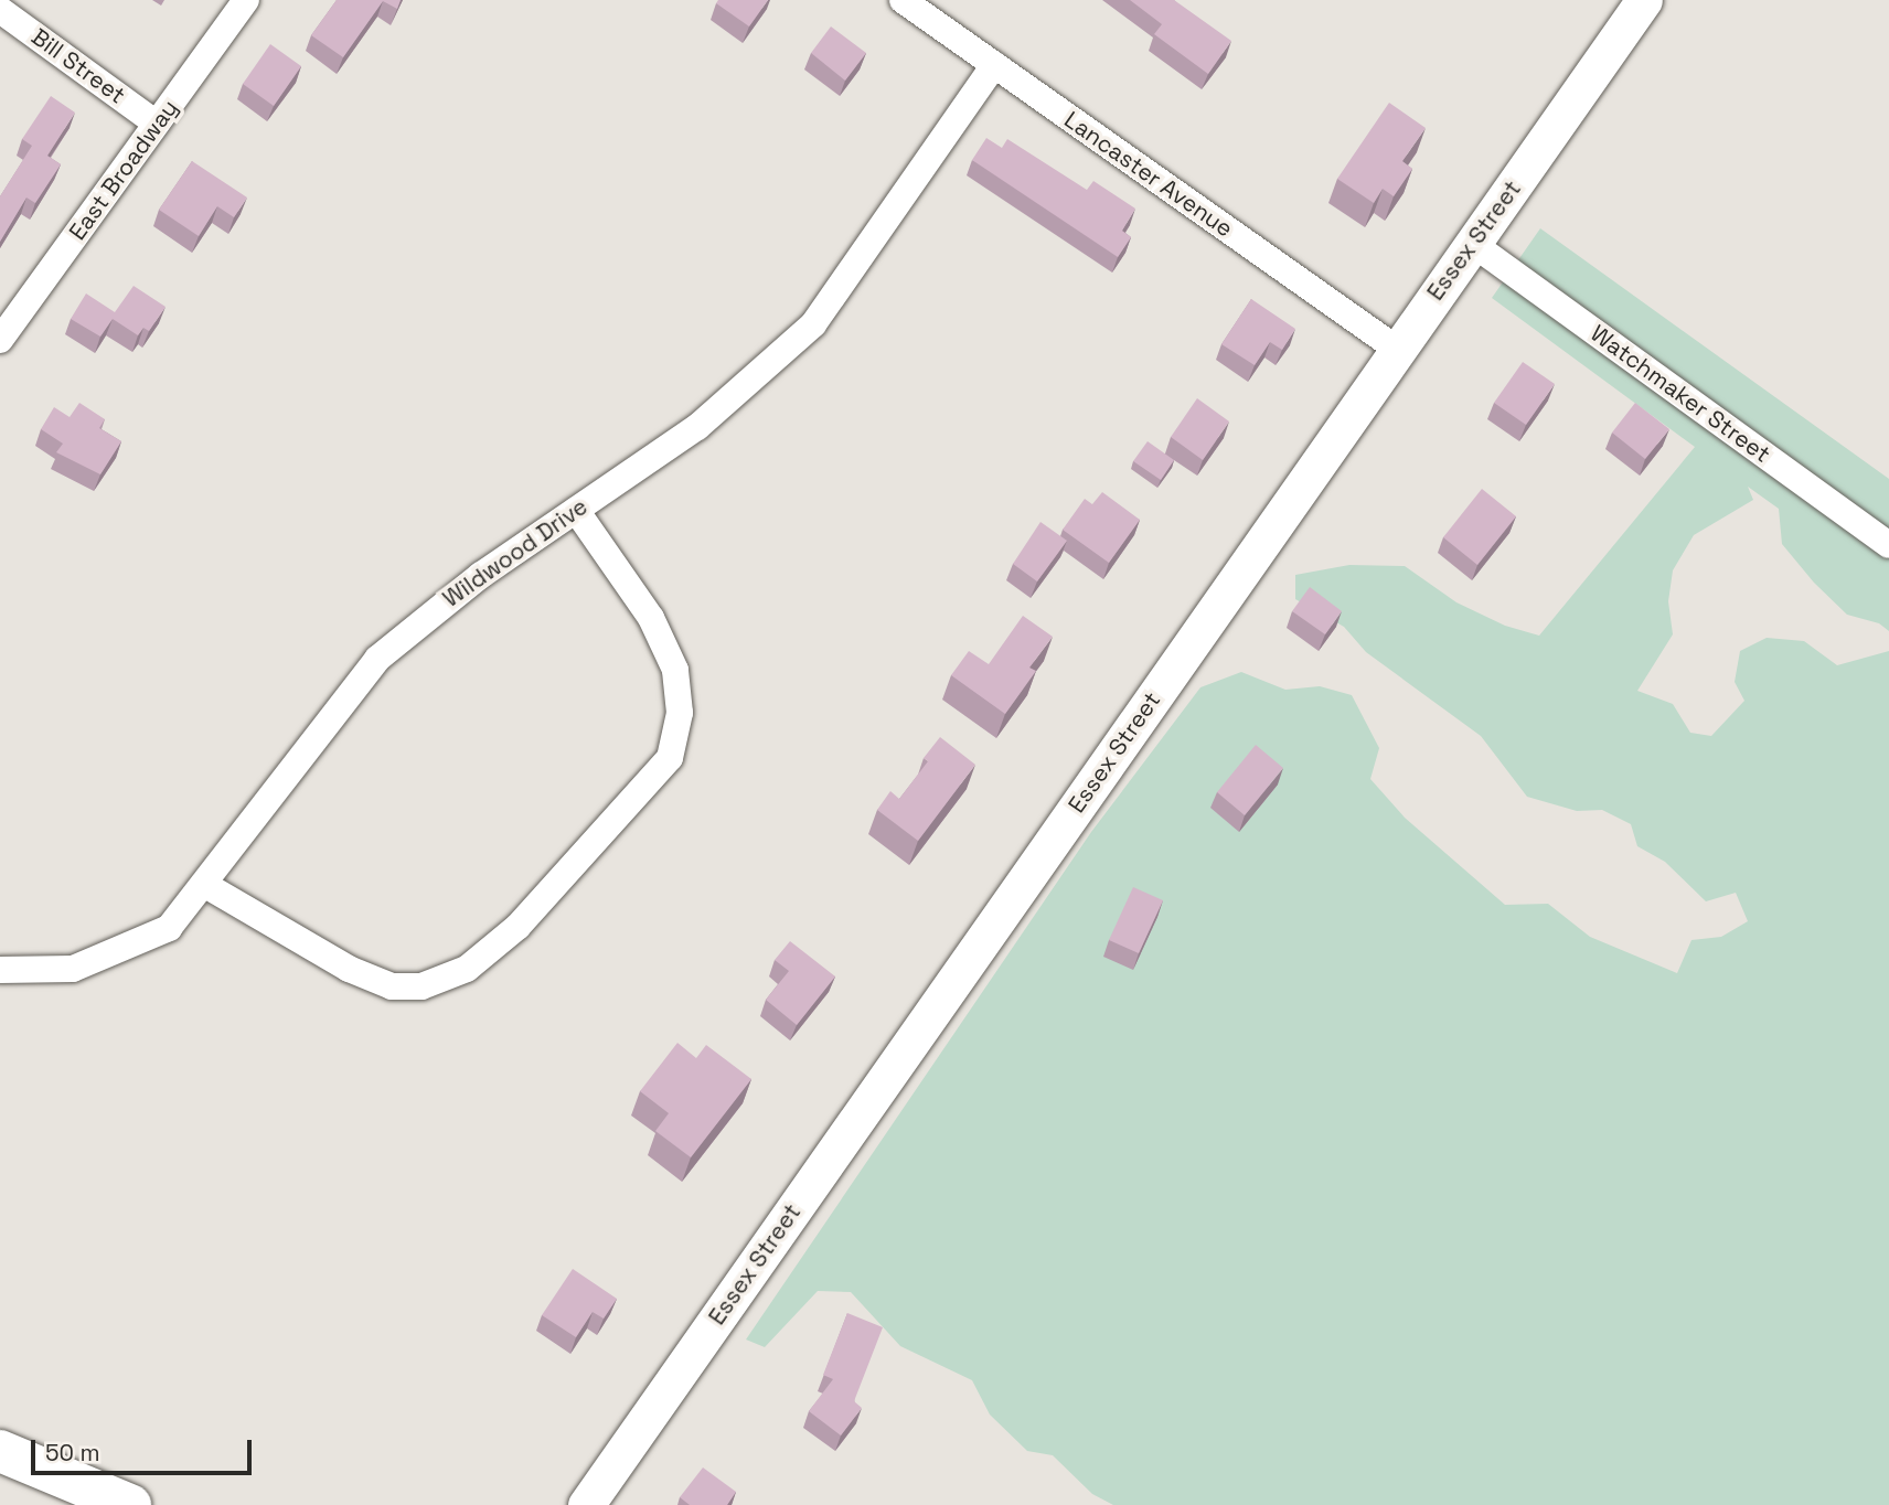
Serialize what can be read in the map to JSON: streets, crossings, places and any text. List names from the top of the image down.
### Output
{
  "streets": {
    "street": [
      "Bill Street",
      "East Broadway",
      "Lancaster Avenue",
      "Essex Street",
      "Watchmaker Street",
      "Wildwood Drive"
    ]
  },
  "crossings": [
    ["Bill Street", "East Broadway"],
    ["Lancaster Avenue", "Essex Street"],
    ["Lancaster Avenue", "Wildwood Drive"],
    ["Essex Street", "Watchmaker Street"]
  ],
  "scale_bar": "50 m"
}
